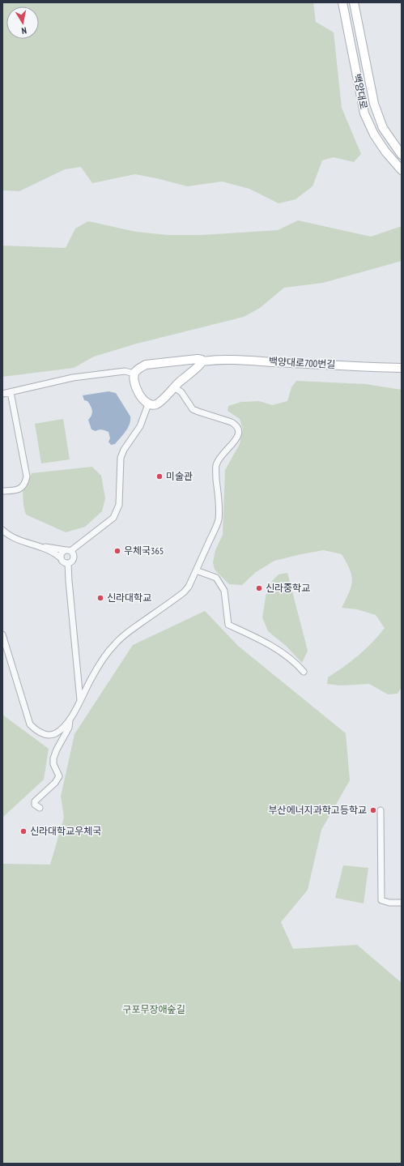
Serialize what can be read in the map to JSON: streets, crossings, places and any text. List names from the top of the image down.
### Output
{
  "streets": {
    "street": ["백양대로", "백양대로700번길"]
  },
  "parks": ["구포무장애숲길"],
  "places": [
    "미술관",
    "우체국365",
    "신라중학교",
    "신라대학교",
    "부산에너지과학고등학교",
    "신라대학교우체국"
  ],
  "north": "bottom"
}
